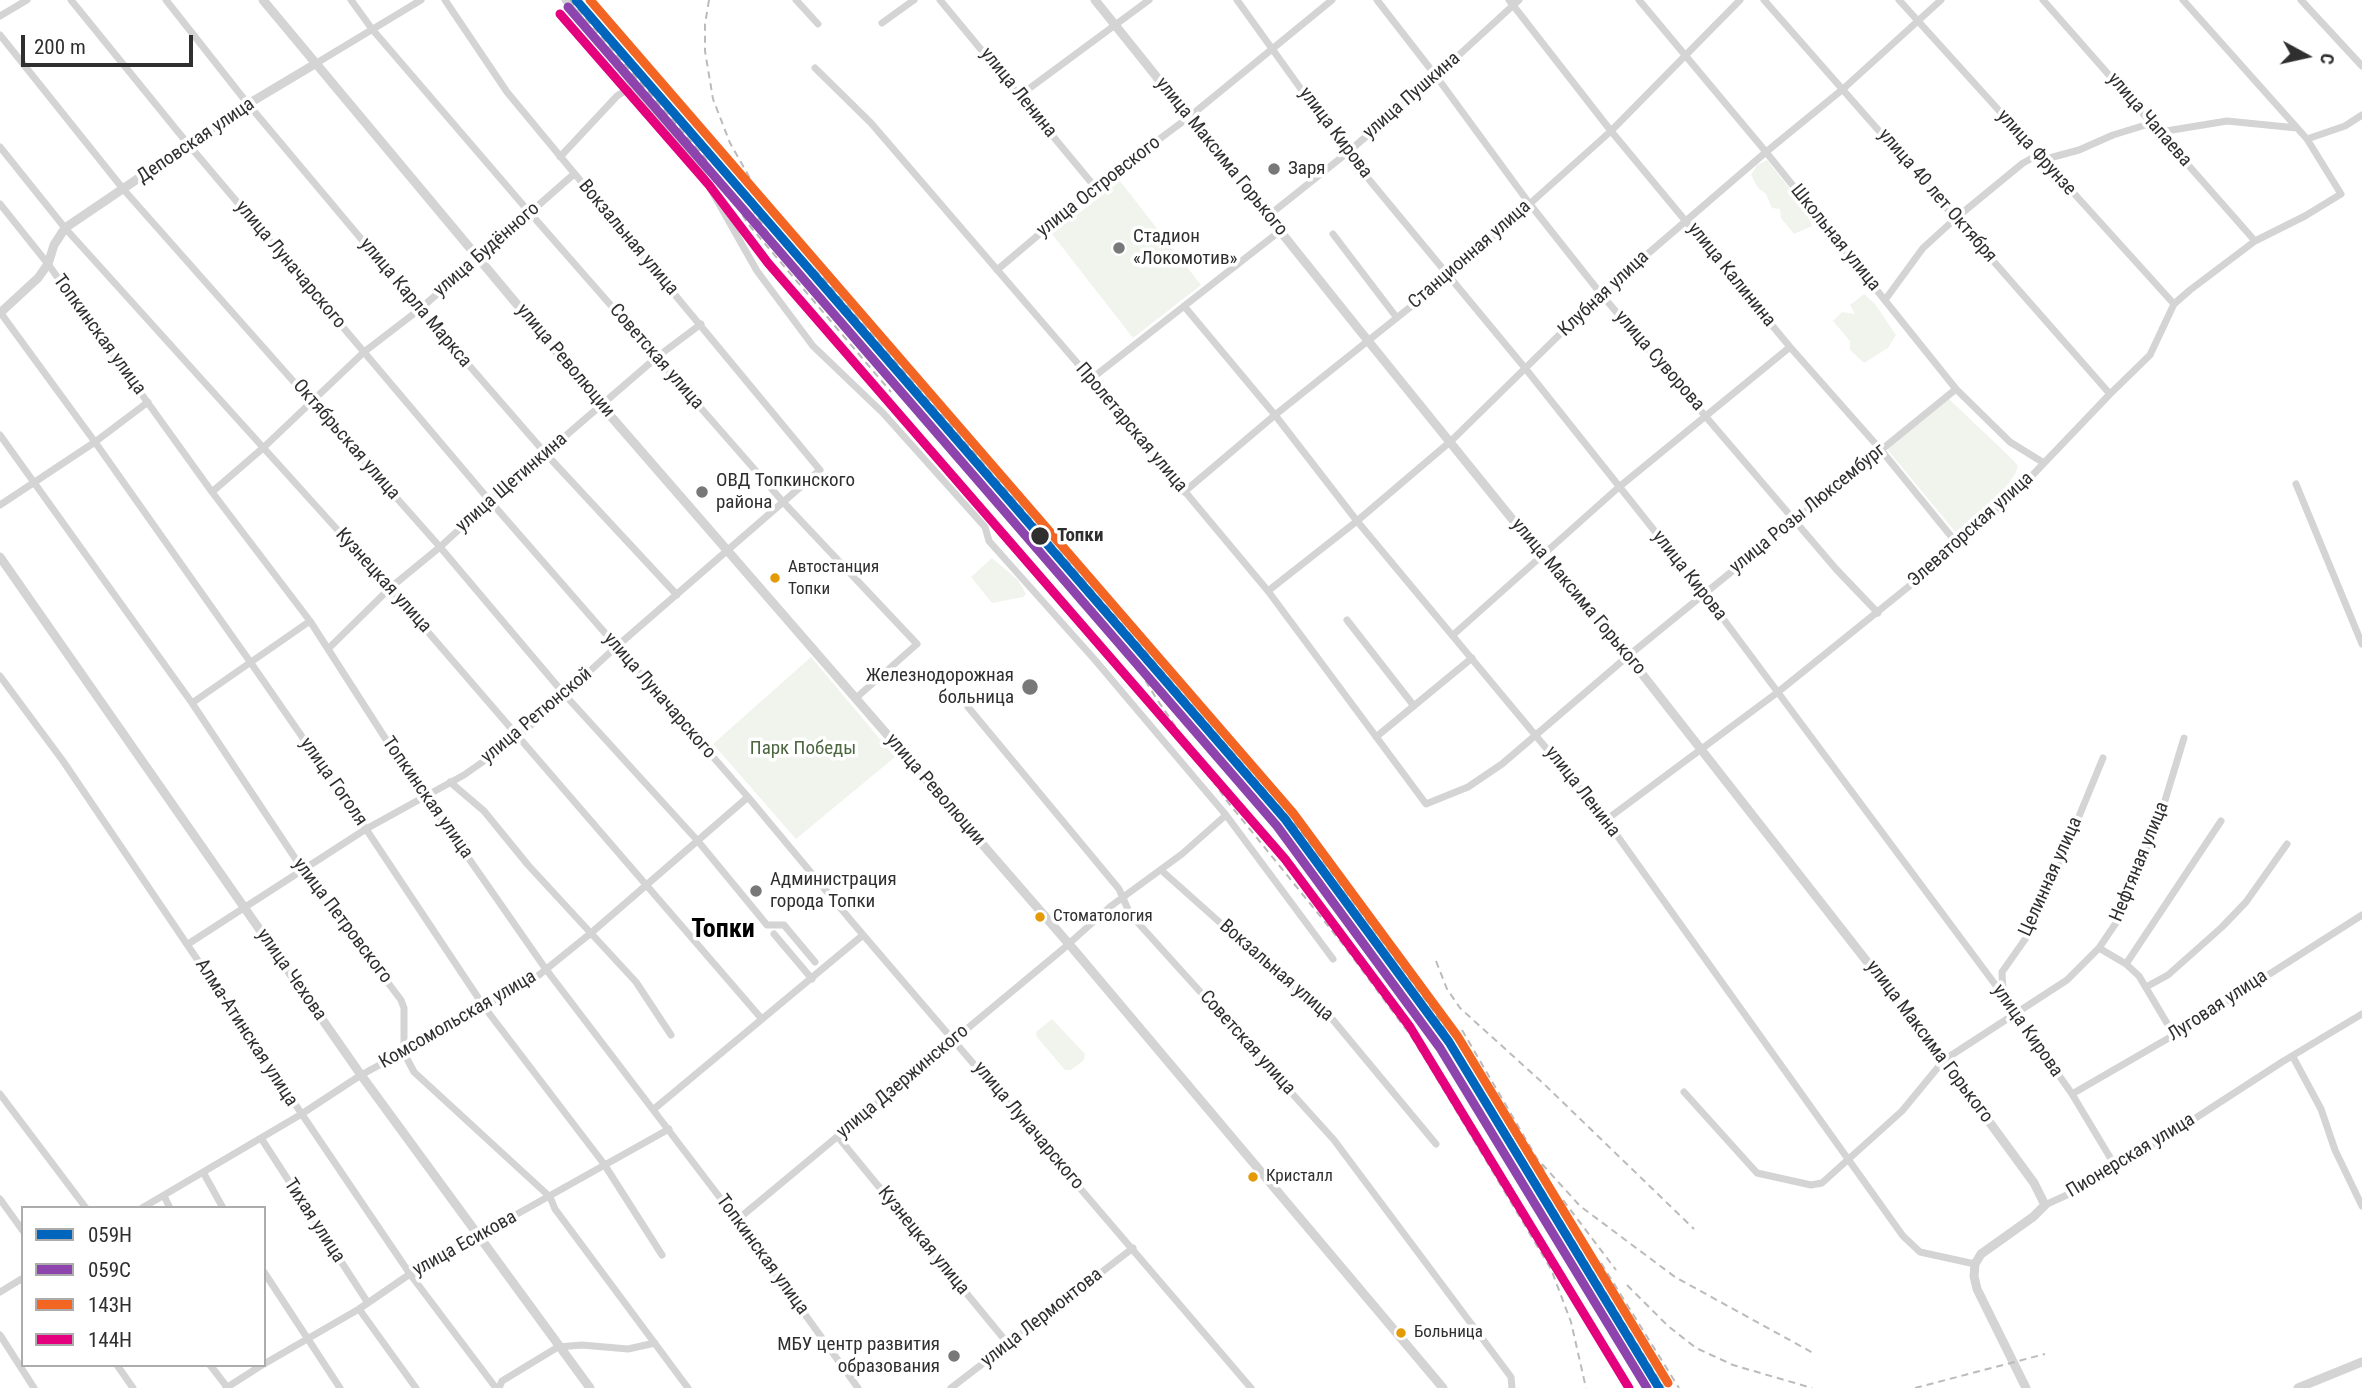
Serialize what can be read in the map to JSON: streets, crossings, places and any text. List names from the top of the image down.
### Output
{
  "streets": {
    "street": [
      "улица Ленина",
      "улица Пушкина",
      "улица Чапаева",
      "улица Кирова",
      "Деповская улица",
      "улица Фрунзе",
      "улица Максима Горького",
      "улица Островского",
      "улица 40 лет Октября",
      "Вокзальная улица",
      "Школьная улица",
      "улица Будённого",
      "Станционная улица",
      "улица Луначарского",
      "улица Калинина",
      "Клубная улица",
      "улица Карла Маркса",
      "Топкинская улица",
      "Советская улица",
      "улица Революции",
      "улица Суворова",
      "Пролетарская улица",
      "Октябрьская улица",
      "улица Щетинкина",
      "улица Розы Люксембург",
      "Элеваторская улица",
      "Кузнецкая улица",
      "улица Ретюнской",
      "улица Гоголя",
      "Нефтяная улица",
      "Целинная улица",
      "улица Петровского",
      "улица Чехова",
      "Луговая улица",
      "Комсомольская улица",
      "Алма-Атинская улица",
      "улица Дзержинского",
      "Пионерская улица",
      "Тихая улица",
      "улица Есикова",
      "улица Лермонтова"
    ]
  },
  "crossings": [
    ["улица Ленина", "улица Островского"],
    ["улица Ленина", "Станционная улица"],
    ["улица Ленина", "Клубная улица"],
    ["улица Ленина", "улица Розы Люксембург"],
    ["улица Ленина", "Элеваторская улица"],
    ["улица Ленина", "Нефтяная улица"],
    ["улица Ленина", "Пионерская улица"],
    ["улица Пушкина", "улица Кирова"],
    ["улица Пушкина", "улица Максима Горького"],
    ["улица Пушкина", "улица Калинина"],
    ["улица Пушкина", "улица Суворова"],
    ["улица Чапаева", "Элеваторская улица"],
    ["улица Кирова", "улица Островского"],
    ["улица Кирова", "Станционная улица"],
    ["улица Кирова", "Клубная улица"],
    ["улица Кирова", "улица Розы Люксембург"],
    ["улица Кирова", "Элеваторская улица"],
    ["улица Кирова", "Нефтяная улица"],
    ["улица Кирова", "Целинная улица"],
    ["улица Кирова", "Луговая улица"],
    ["улица Кирова", "Пионерская улица"],
    ["Деповская улица", "улица Луначарского"],
    ["Деповская улица", "улица Карла Маркса"],
    ["Деповская улица", "Советская улица"],
    ["Деповская улица", "улица Революции"],
    ["Деповская улица", "Октябрьская улица"],
    ["Деповская улица", "Кузнецкая улица"],
    ["улица Фрунзе", "Клубная улица"],
    ["улица Фрунзе", "Элеваторская улица"],
    ["улица Максима Горького", "улица Островского"],
    ["улица Максима Горького", "Станционная улица"],
    ["улица Максима Горького", "Клубная улица"],
    ["улица Максима Горького", "улица Розы Люксембург"],
    ["улица Максима Горького", "Элеваторская улица"],
    ["улица Максима Горького", "Нефтяная улица"],
    ["улица Максима Горького", "Пионерская улица"],
    ["улица Островского", "Пролетарская улица"],
    ["улица 40 лет Октября", "Клубная улица"],
    ["улица 40 лет Октября", "Элеваторская улица"],
    ["Вокзальная улица", "улица Будённого"],
    ["Вокзальная улица", "улица Щетинкина"],
    ["Вокзальная улица", "улица Ретюнской"],
    ["Вокзальная улица", "улица Дзержинского"],
    ["Школьная улица", "Станционная улица"],
    ["Школьная улица", "Клубная улица"],
    ["Школьная улица", "улица Розы Люксембург"],
    ["Школьная улица", "Элеваторская улица"],
    ["улица Будённого", "улица Луначарского"],
    ["улица Будённого", "улица Карла Маркса"],
    ["улица Будённого", "Топкинская улица"],
    ["улица Будённого", "Советская улица"],
    ["улица Будённого", "улица Революции"],
    ["улица Будённого", "Октябрьская улица"],
    ["улица Будённого", "Кузнецкая улица"],
    ["Станционная улица", "улица Калинина"],
    ["Станционная улица", "улица Суворова"],
    ["Станционная улица", "Пролетарская улица"],
    ["улица Луначарского", "улица Щетинкина"],
    ["улица Луначарского", "улица Ретюнской"],
    ["улица Луначарского", "Комсомольская улица"],
    ["улица Луначарского", "улица Дзержинского"],
    ["улица Луначарского", "улица Лермонтова"],
    ["улица Калинина", "Клубная улица"],
    ["улица Калинина", "улица Розы Люксембург"],
    ["улица Калинина", "Элеваторская улица"],
    ["Клубная улица", "улица Суворова"],
    ["Клубная улица", "Пролетарская улица"],
    ["улица Карла Маркса", "улица Щетинкина"],
    ["улица Карла Маркса", "улица Ретюнской"],
    ["Топкинская улица", "улица Щетинкина"],
    ["Топкинская улица", "улица Ретюнской"],
    ["Топкинская улица", "Комсомольская улица"],
    ["Топкинская улица", "улица Дзержинского"],
    ["Топкинская улица", "улица Есикова"],
    ["Советская улица", "улица Революции"],
    ["Советская улица", "улица Щетинкина"],
    ["Советская улица", "улица Ретюнской"],
    ["Советская улица", "улица Дзержинского"],
    ["улица Революции", "улица Щетинкина"],
    ["улица Революции", "улица Ретюнской"],
    ["улица Революции", "улица Дзержинского"],
    ["улица Суворова", "улица Розы Люксембург"],
    ["улица Суворова", "Элеваторская улица"],
    ["Пролетарская улица", "улица Розы Люксембург"],
    ["Октябрьская улица", "улица Щетинкина"],
    ["Октябрьская улица", "улица Ретюнской"],
    ["Октябрьская улица", "Комсомольская улица"],
    ["улица Щетинкина", "Кузнецкая улица"],
    ["Кузнецкая улица", "улица Ретюнской"],
    ["Кузнецкая улица", "Комсомольская улица"],
    ["Кузнецкая улица", "улица Дзержинского"],
    ["Кузнецкая улица", "улица Лермонтова"],
    ["улица Ретюнской", "улица Гоголя"],
    ["улица Ретюнской", "улица Петровского"],
    ["улица Ретюнской", "улица Чехова"],
    ["улица Ретюнской", "Алма-Атинская улица"],
    ["улица Гоголя", "Комсомольская улица"],
    ["улица Гоголя", "улица Есикова"],
    ["улица Петровского", "Комсомольская улица"],
    ["улица Чехова", "Комсомольская улица"],
    ["улица Чехова", "улица Есикова"],
    ["Комсомольская улица", "Алма-Атинская улица"],
    ["Комсомольская улица", "Тихая улица"],
    ["Алма-Атинская улица", "улица Есикова"],
    ["Тихая улица", "улица Есикова"]
  ],
  "districts": ["Топки"],
  "parks": ["Парк Победы"],
  "places": [
    "Заря",
    "Стадион «Локомотив»",
    "ОВД Топкинского района",
    "Топки",
    "Автостанция Топки",
    "Железнодорожная больница",
    "Администрация города Топки",
    "Стоматология",
    "Кристалл",
    "Больница",
    "МБУ центр развития образования"
  ],
  "lines": [
    "transit line 059Н",
    "transit line 143Н",
    "transit line 059С",
    "transit line 144Н"
  ],
  "legend": [
    "059Н",
    "059С",
    "143Н",
    "144Н"
  ],
  "scale_bar": "200 m",
  "north": "right"
}
